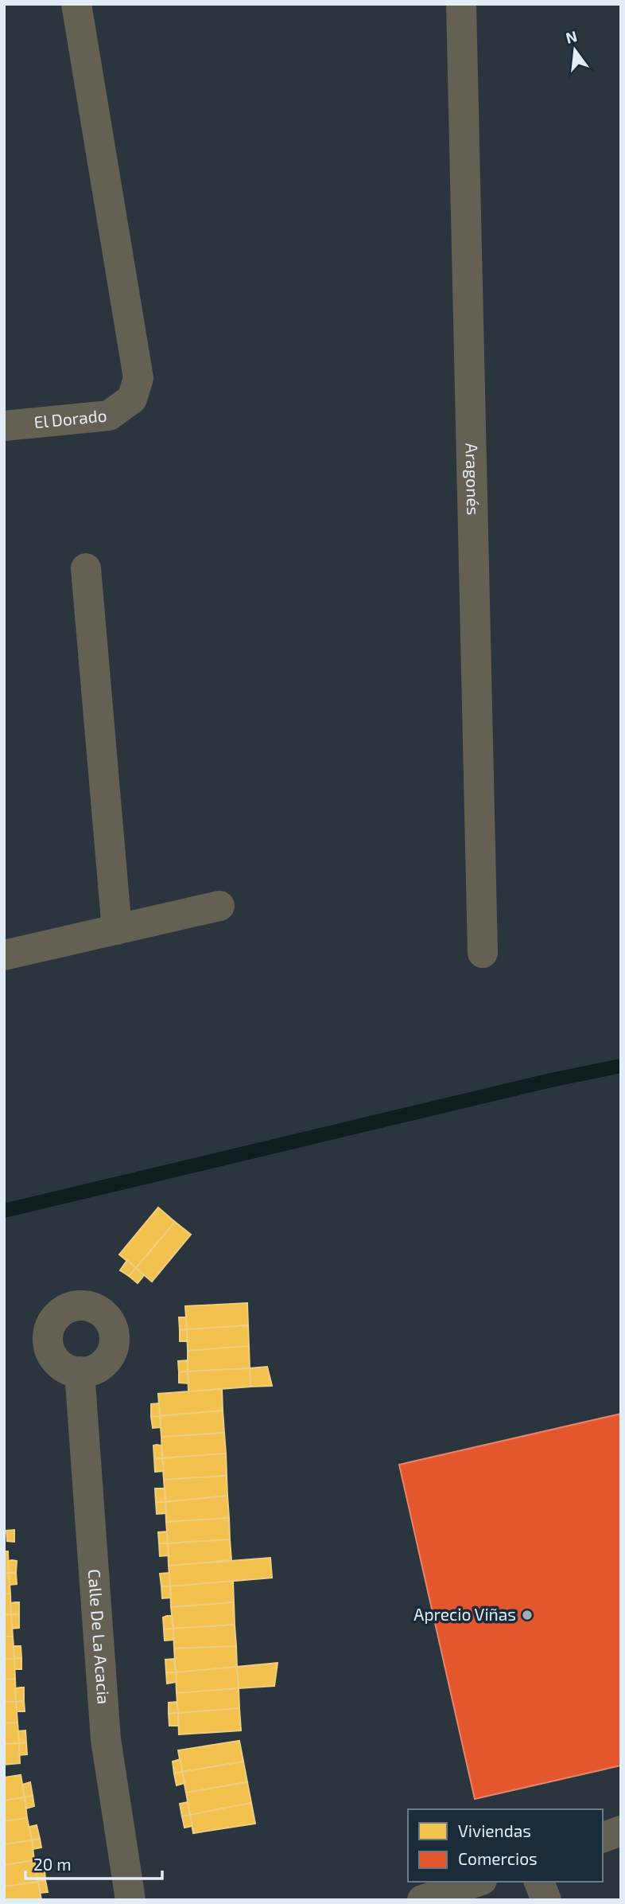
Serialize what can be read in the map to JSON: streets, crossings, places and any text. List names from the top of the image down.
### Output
{
  "streets": {
    "street": ["El Dorado", "Aragonés", "Calle De La Acacia"]
  },
  "places": ["Aprecio Viñas"],
  "legend": ["Viviendas", "Comercios"],
  "scale_bar": "20 m",
  "north": "top"
}
